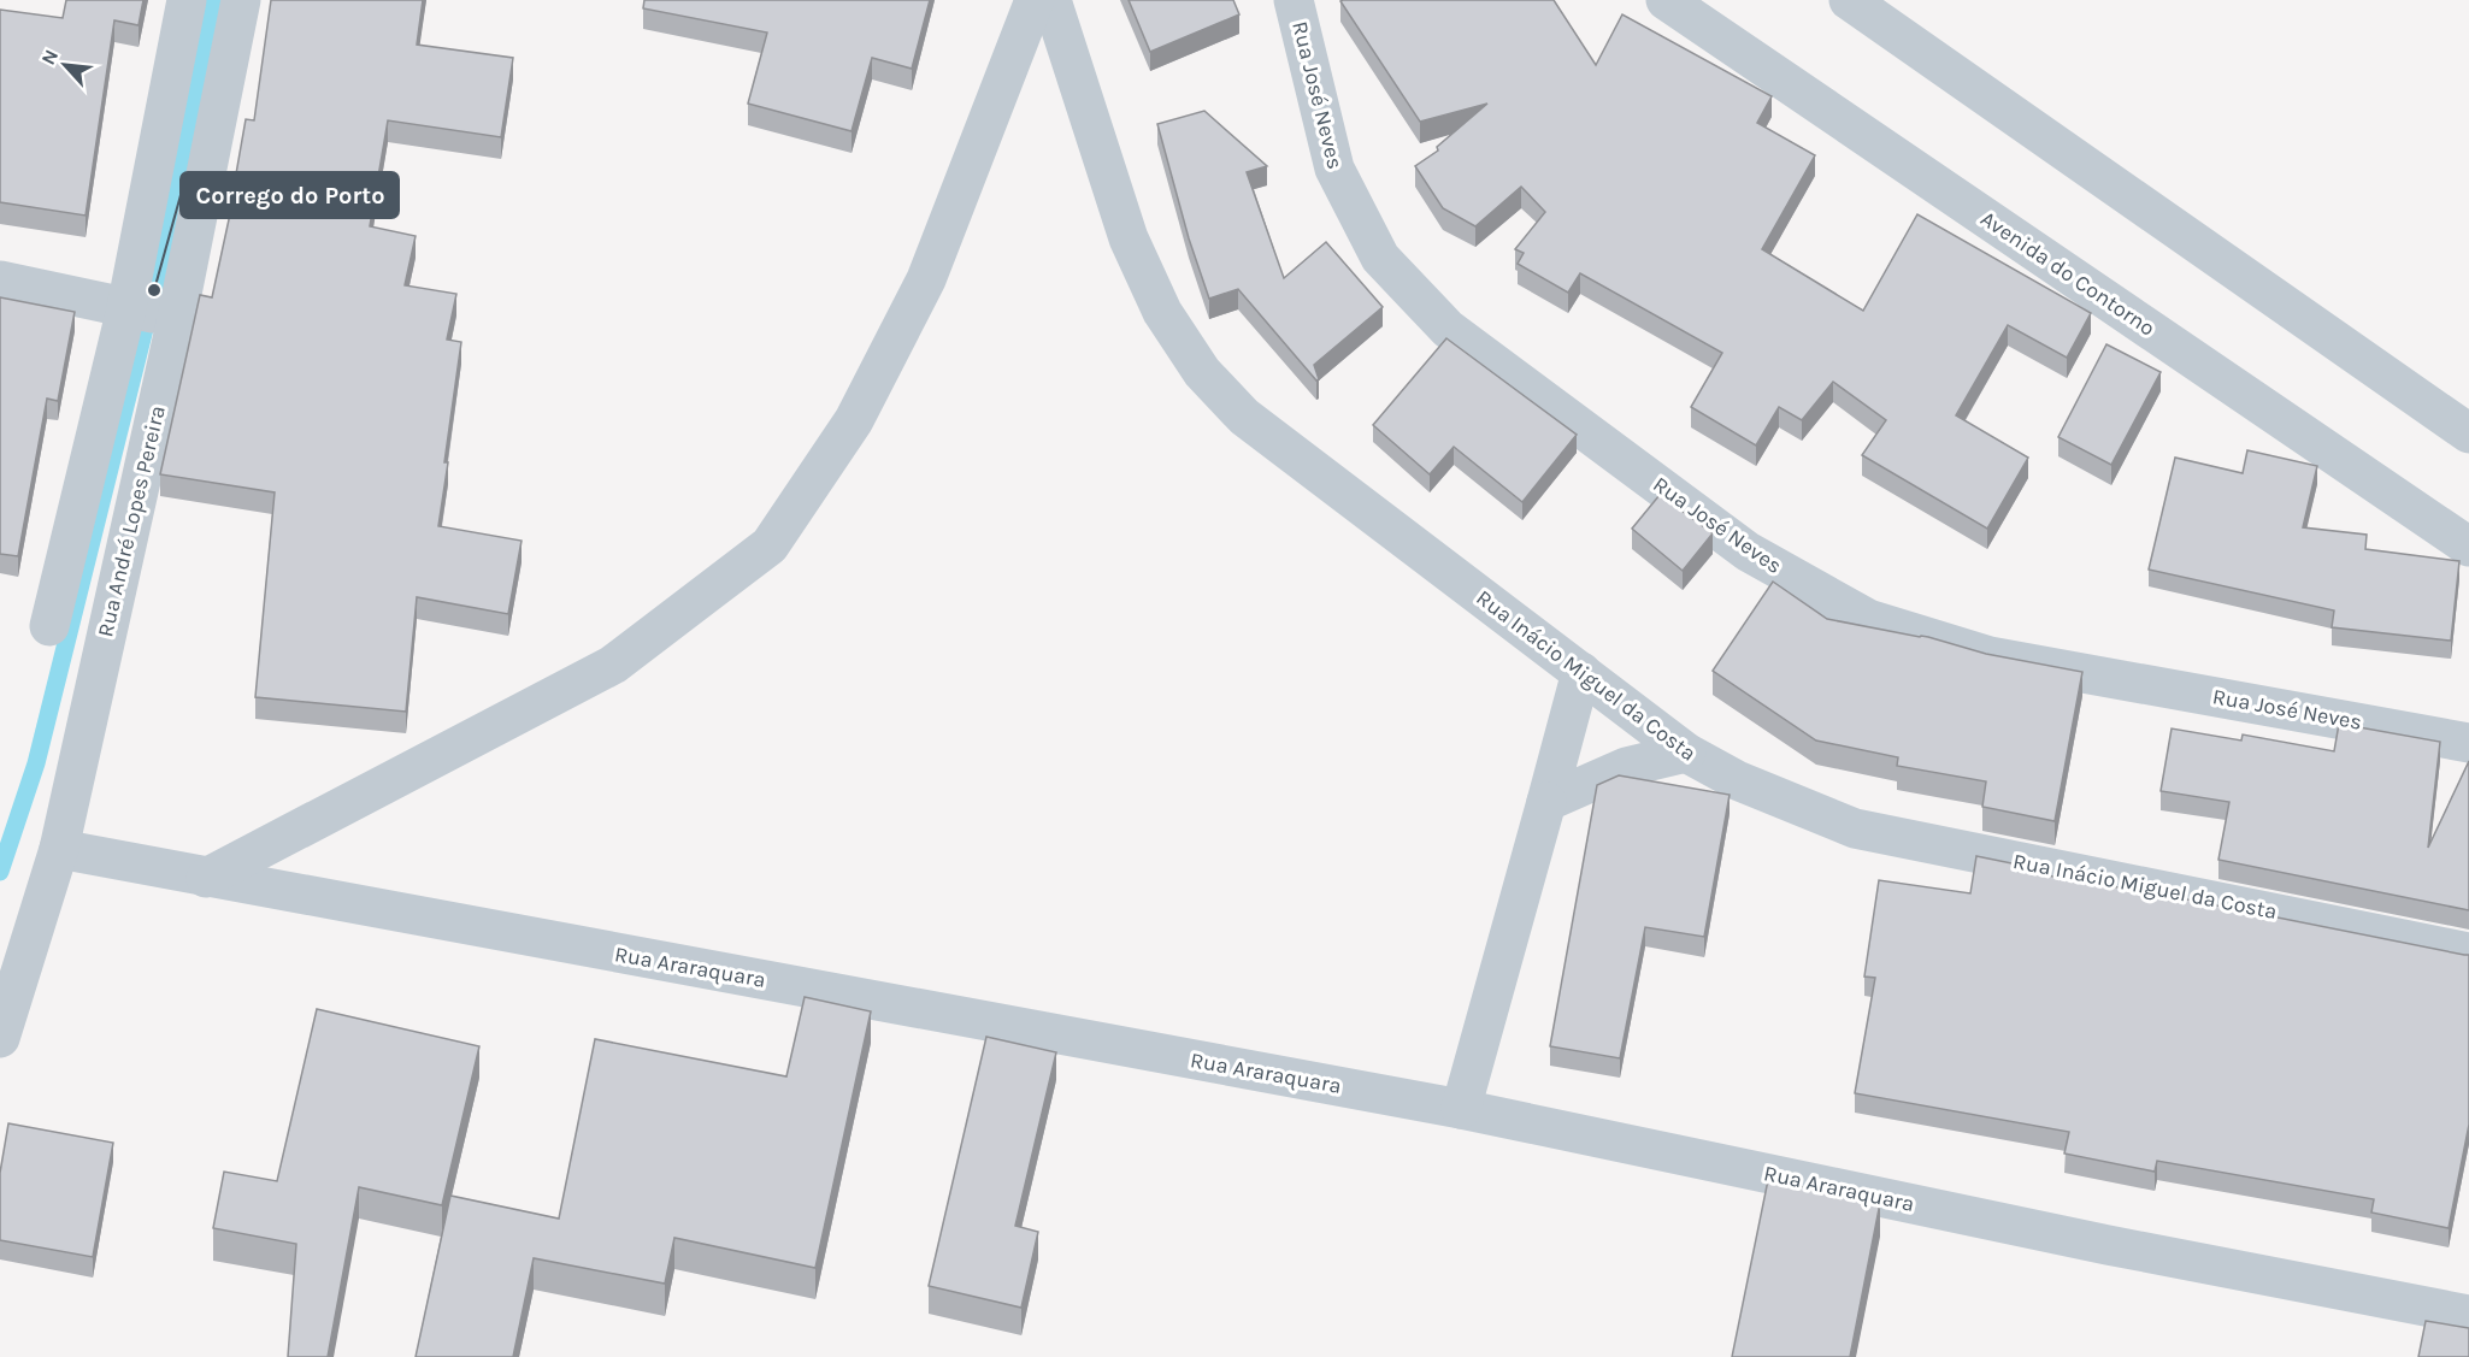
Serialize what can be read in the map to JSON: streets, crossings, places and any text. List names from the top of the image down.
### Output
{
  "streets": {
    "street": [
      "Rua José Neves",
      "Avenida do Contorno",
      "Rua André Lopes Pereira",
      "Rua Inácio Miguel da Costa",
      "Rua Araraquara"
    ]
  },
  "crossings": [
    ["Rua André Lopes Pereira", "Rua Araraquara"]
  ],
  "places": ["Corrego do Porto"],
  "north": "top left"
}
